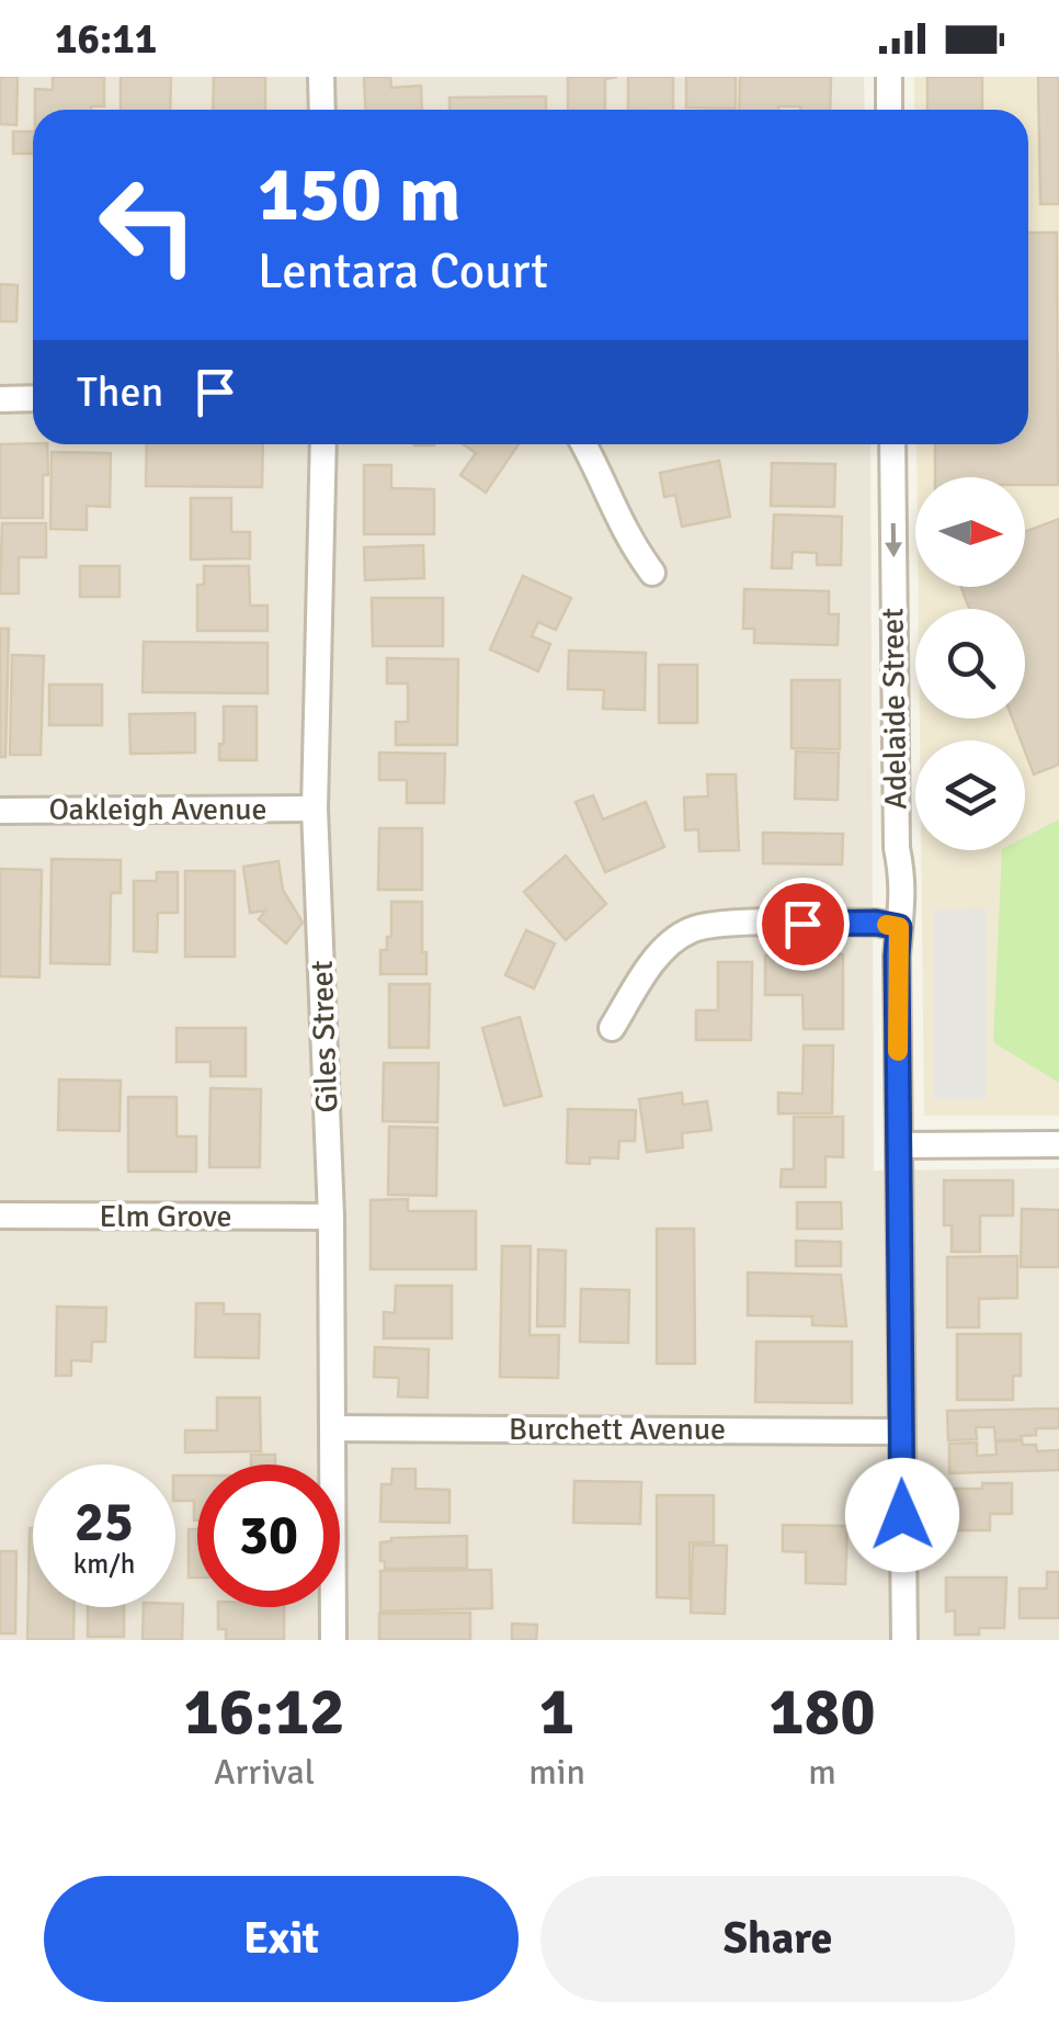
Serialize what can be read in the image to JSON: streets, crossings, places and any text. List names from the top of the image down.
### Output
{
  "streets": {
    "street": [
      "Adelaide Street",
      "Oakleigh Avenue",
      "Giles Street",
      "Elm Grove",
      "Burchett Avenue"
    ]
  },
  "crossings": [
    ["Adelaide Street", "Burchett Avenue"],
    ["Oakleigh Avenue", "Giles Street"],
    ["Giles Street", "Elm Grove"],
    ["Giles Street", "Burchett Avenue"]
  ],
  "one_way": ["Adelaide Street"],
  "north": "right",
  "page": {
    "status": "16:11",
    "turn": ["150 m", "Lentara Court"],
    "then": "Then",
    "speed": "25 km/h",
    "limit": "30",
    "eta": [
      "16:12",
      "Arrival",
      "1",
      "min",
      "180",
      "m"
    ],
    "buttons": ["Exit", "Share"]
  }
}
